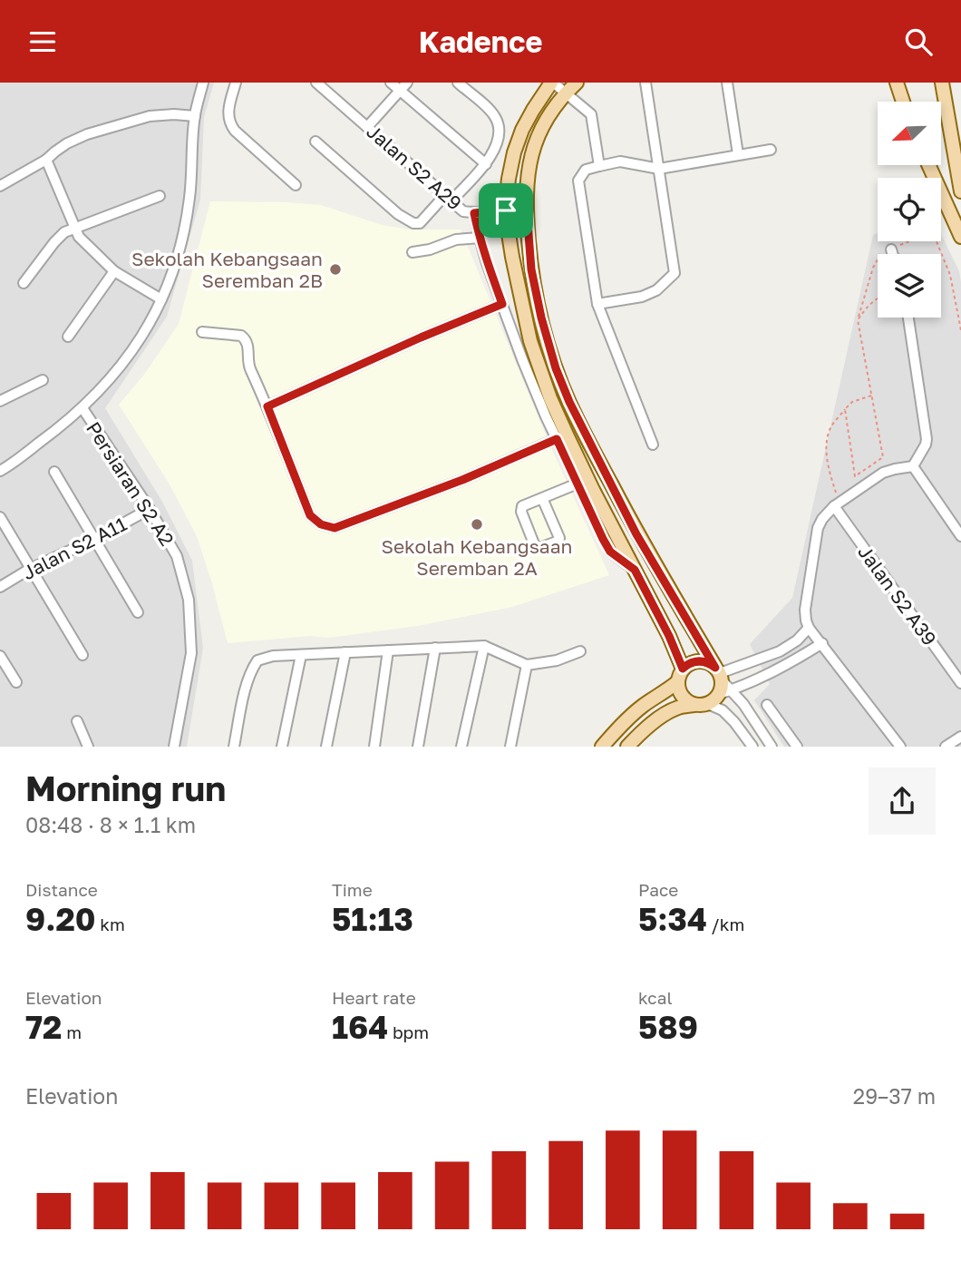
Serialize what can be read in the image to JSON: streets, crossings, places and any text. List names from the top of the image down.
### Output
{
  "streets": {
    "street": [
      "Jalan S2 A29",
      "Persiaran S2 A2",
      "Jalan S2 A11",
      "Jalan S2 A39"
    ]
  },
  "crossings": [
    ["Persiaran S2 A2", "Jalan S2 A11"]
  ],
  "places": ["Sekolah Kebangsaan Seremban 2B", "Sekolah Kebangsaan Seremban 2A"],
  "north": "bottom left",
  "page": {
    "header": "Kadence",
    "heading": ["Morning run", "08:48 · 8 × 1.1 km"],
    "stats": [
      ["Distance", "9.20 km"],
      ["Time", "51:13"],
      ["Pace", "5:34 /km"],
      ["Elevation", "72 m"],
      ["Heart rate", "164 bpm"],
      ["kcal", "589"]
    ],
    "chart": ["Elevation", "29–37 m"]
  }
}
